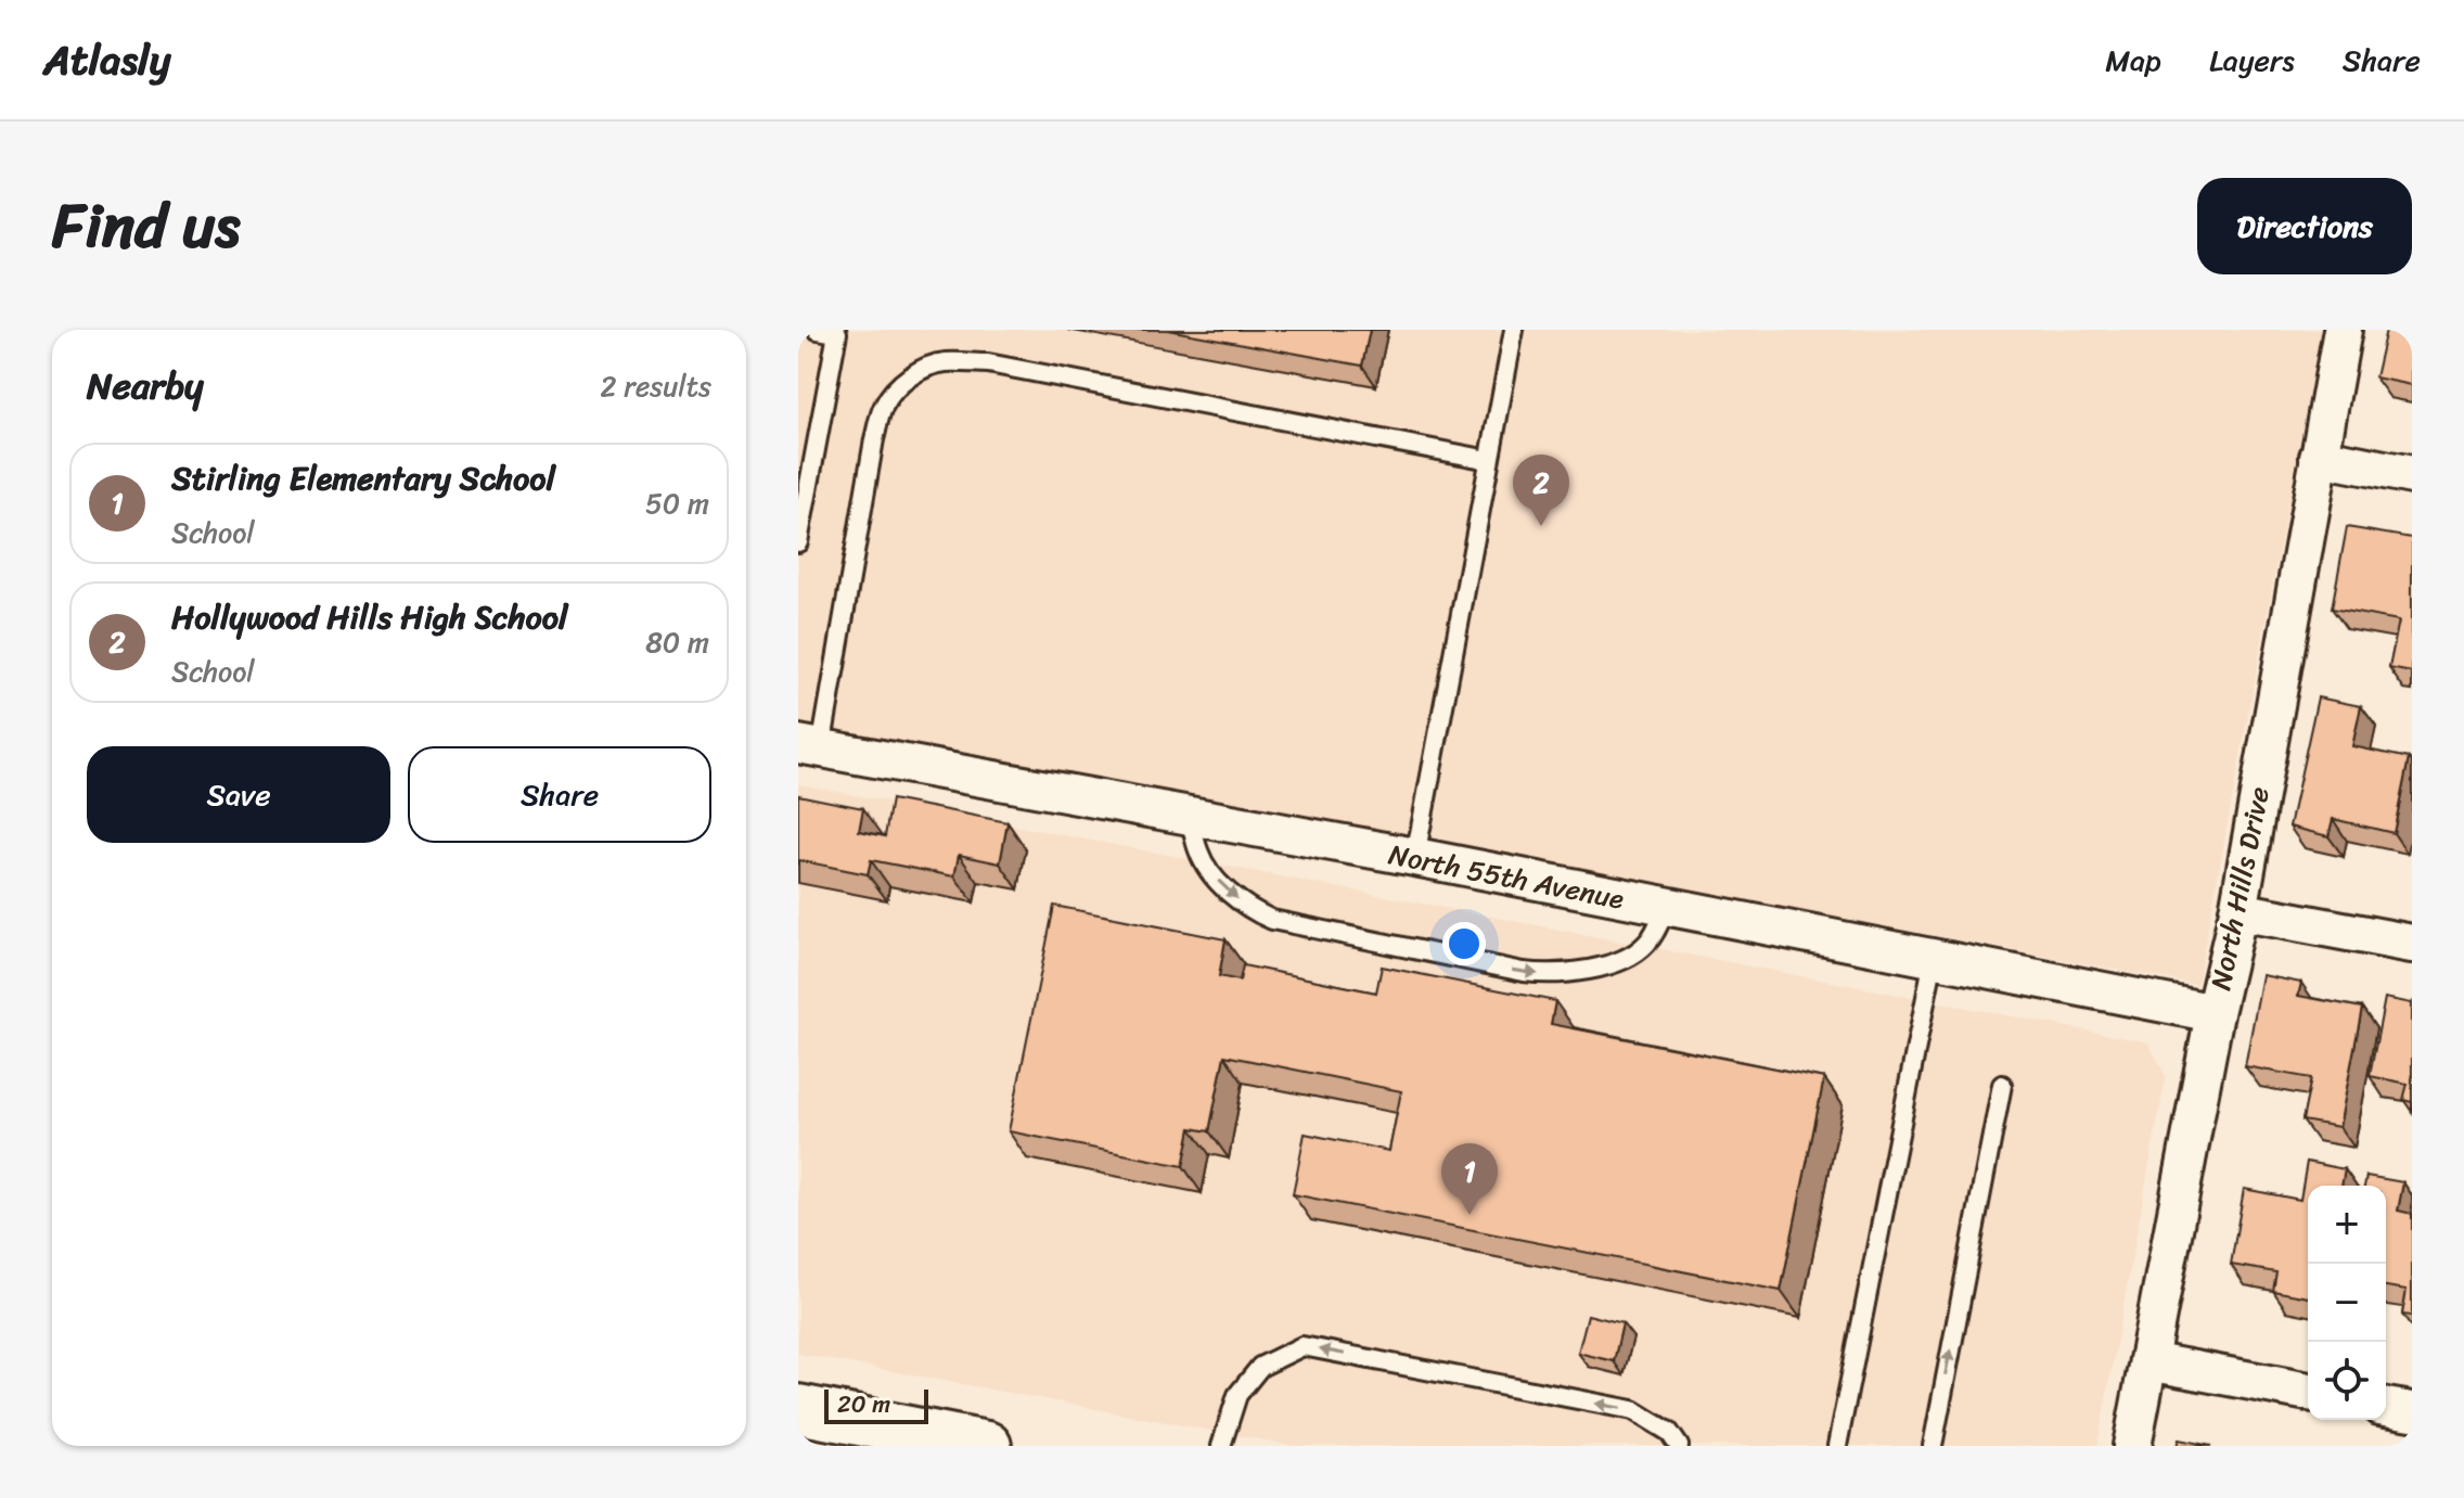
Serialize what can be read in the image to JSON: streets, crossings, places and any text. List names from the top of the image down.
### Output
{
  "streets": {
    "street": ["North 55th Avenue", "North Hills Drive"]
  },
  "crossings": [
    ["North 55th Avenue", "North Hills Drive"]
  ],
  "scale_bar": "20 m",
  "page": {
    "header": "Atlasly",
    "nav": ["Map", "Layers", "Share"],
    "title": "Find us",
    "buttons": [
      "Directions",
      ["Save", "Share"]
    ],
    "heading": ["Nearby", "2 results"],
    "list": [
      {
        "mark": "1",
        "name": "Stirling Elementary School",
        "note": "School",
        "value": "50 m"
      },
      {
        "mark": "2",
        "name": "Hollywood Hills High School",
        "note": "School",
        "value": "80 m"
      }
    ],
    "pins": ["2", "1"],
    "map_buttons": ["+", "−"],
    "scale": "20 m"
  }
}
